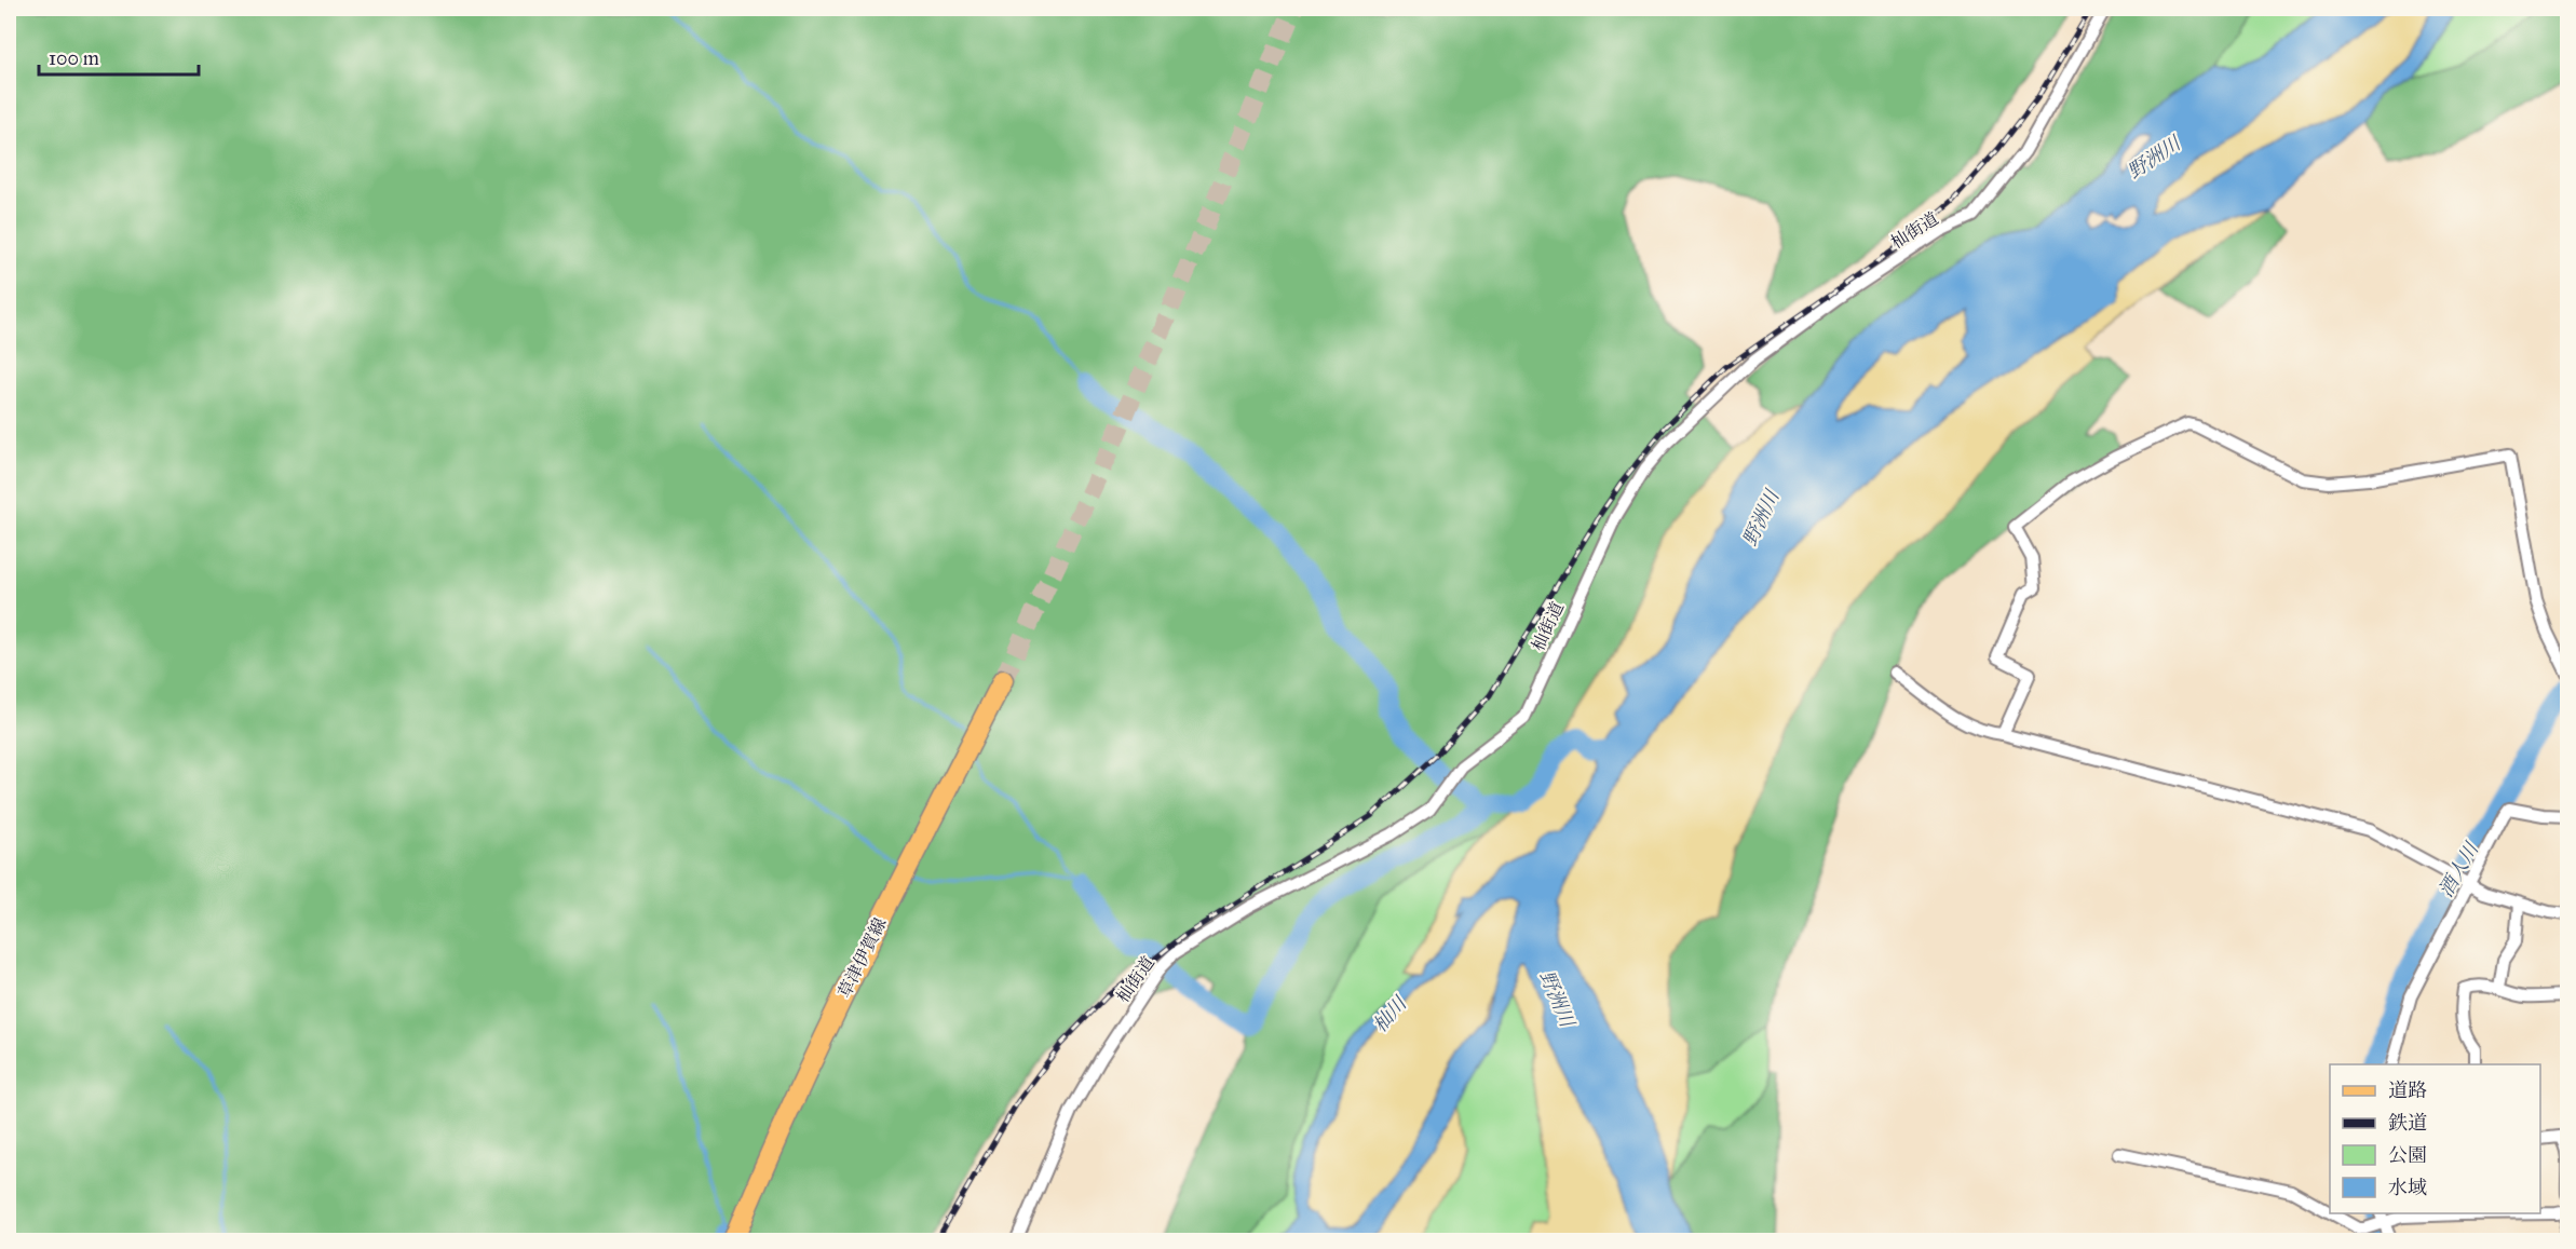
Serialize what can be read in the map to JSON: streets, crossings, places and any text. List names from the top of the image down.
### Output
{
  "streets": {
    "main road": ["草津伊賀線"],
    "street": ["杣街道"]
  },
  "water": ["野洲川", "酒人川", "杣川"],
  "legend": [
    "道路",
    "鉄道",
    "公園",
    "水域"
  ],
  "scale_bar": "100 m"
}
